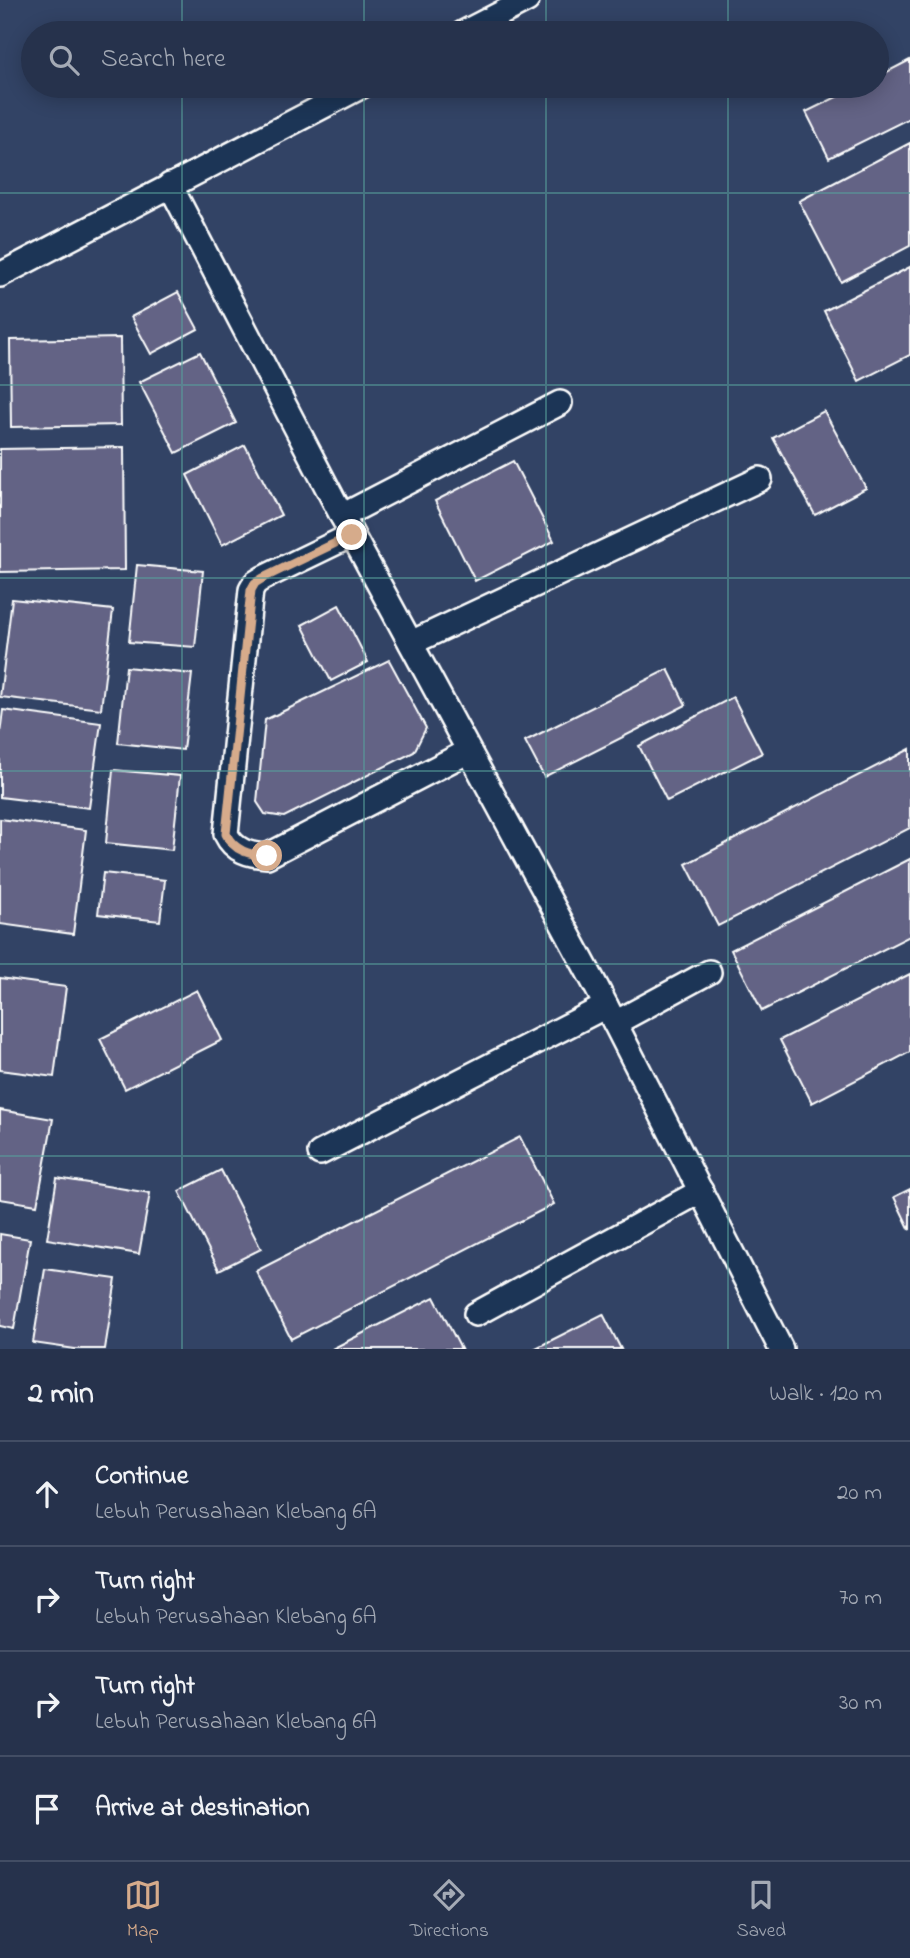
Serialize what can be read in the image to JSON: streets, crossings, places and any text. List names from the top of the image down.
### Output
{
  "page": {
    "search": "Search here",
    "heading": ["2 min", "Walk · 120 m"],
    "list": [
      ["Continue", "Lebuh Perusahaan Klebang 6A", "20 m"],
      ["Turn right", "Lebuh Perusahaan Klebang 6A", "70 m"],
      ["Turn right", "Lebuh Perusahaan Klebang 6A", "30 m"],
      "Arrive at destination"
    ],
    "nav": ["Map", "Directions", "Saved"]
  }
}
